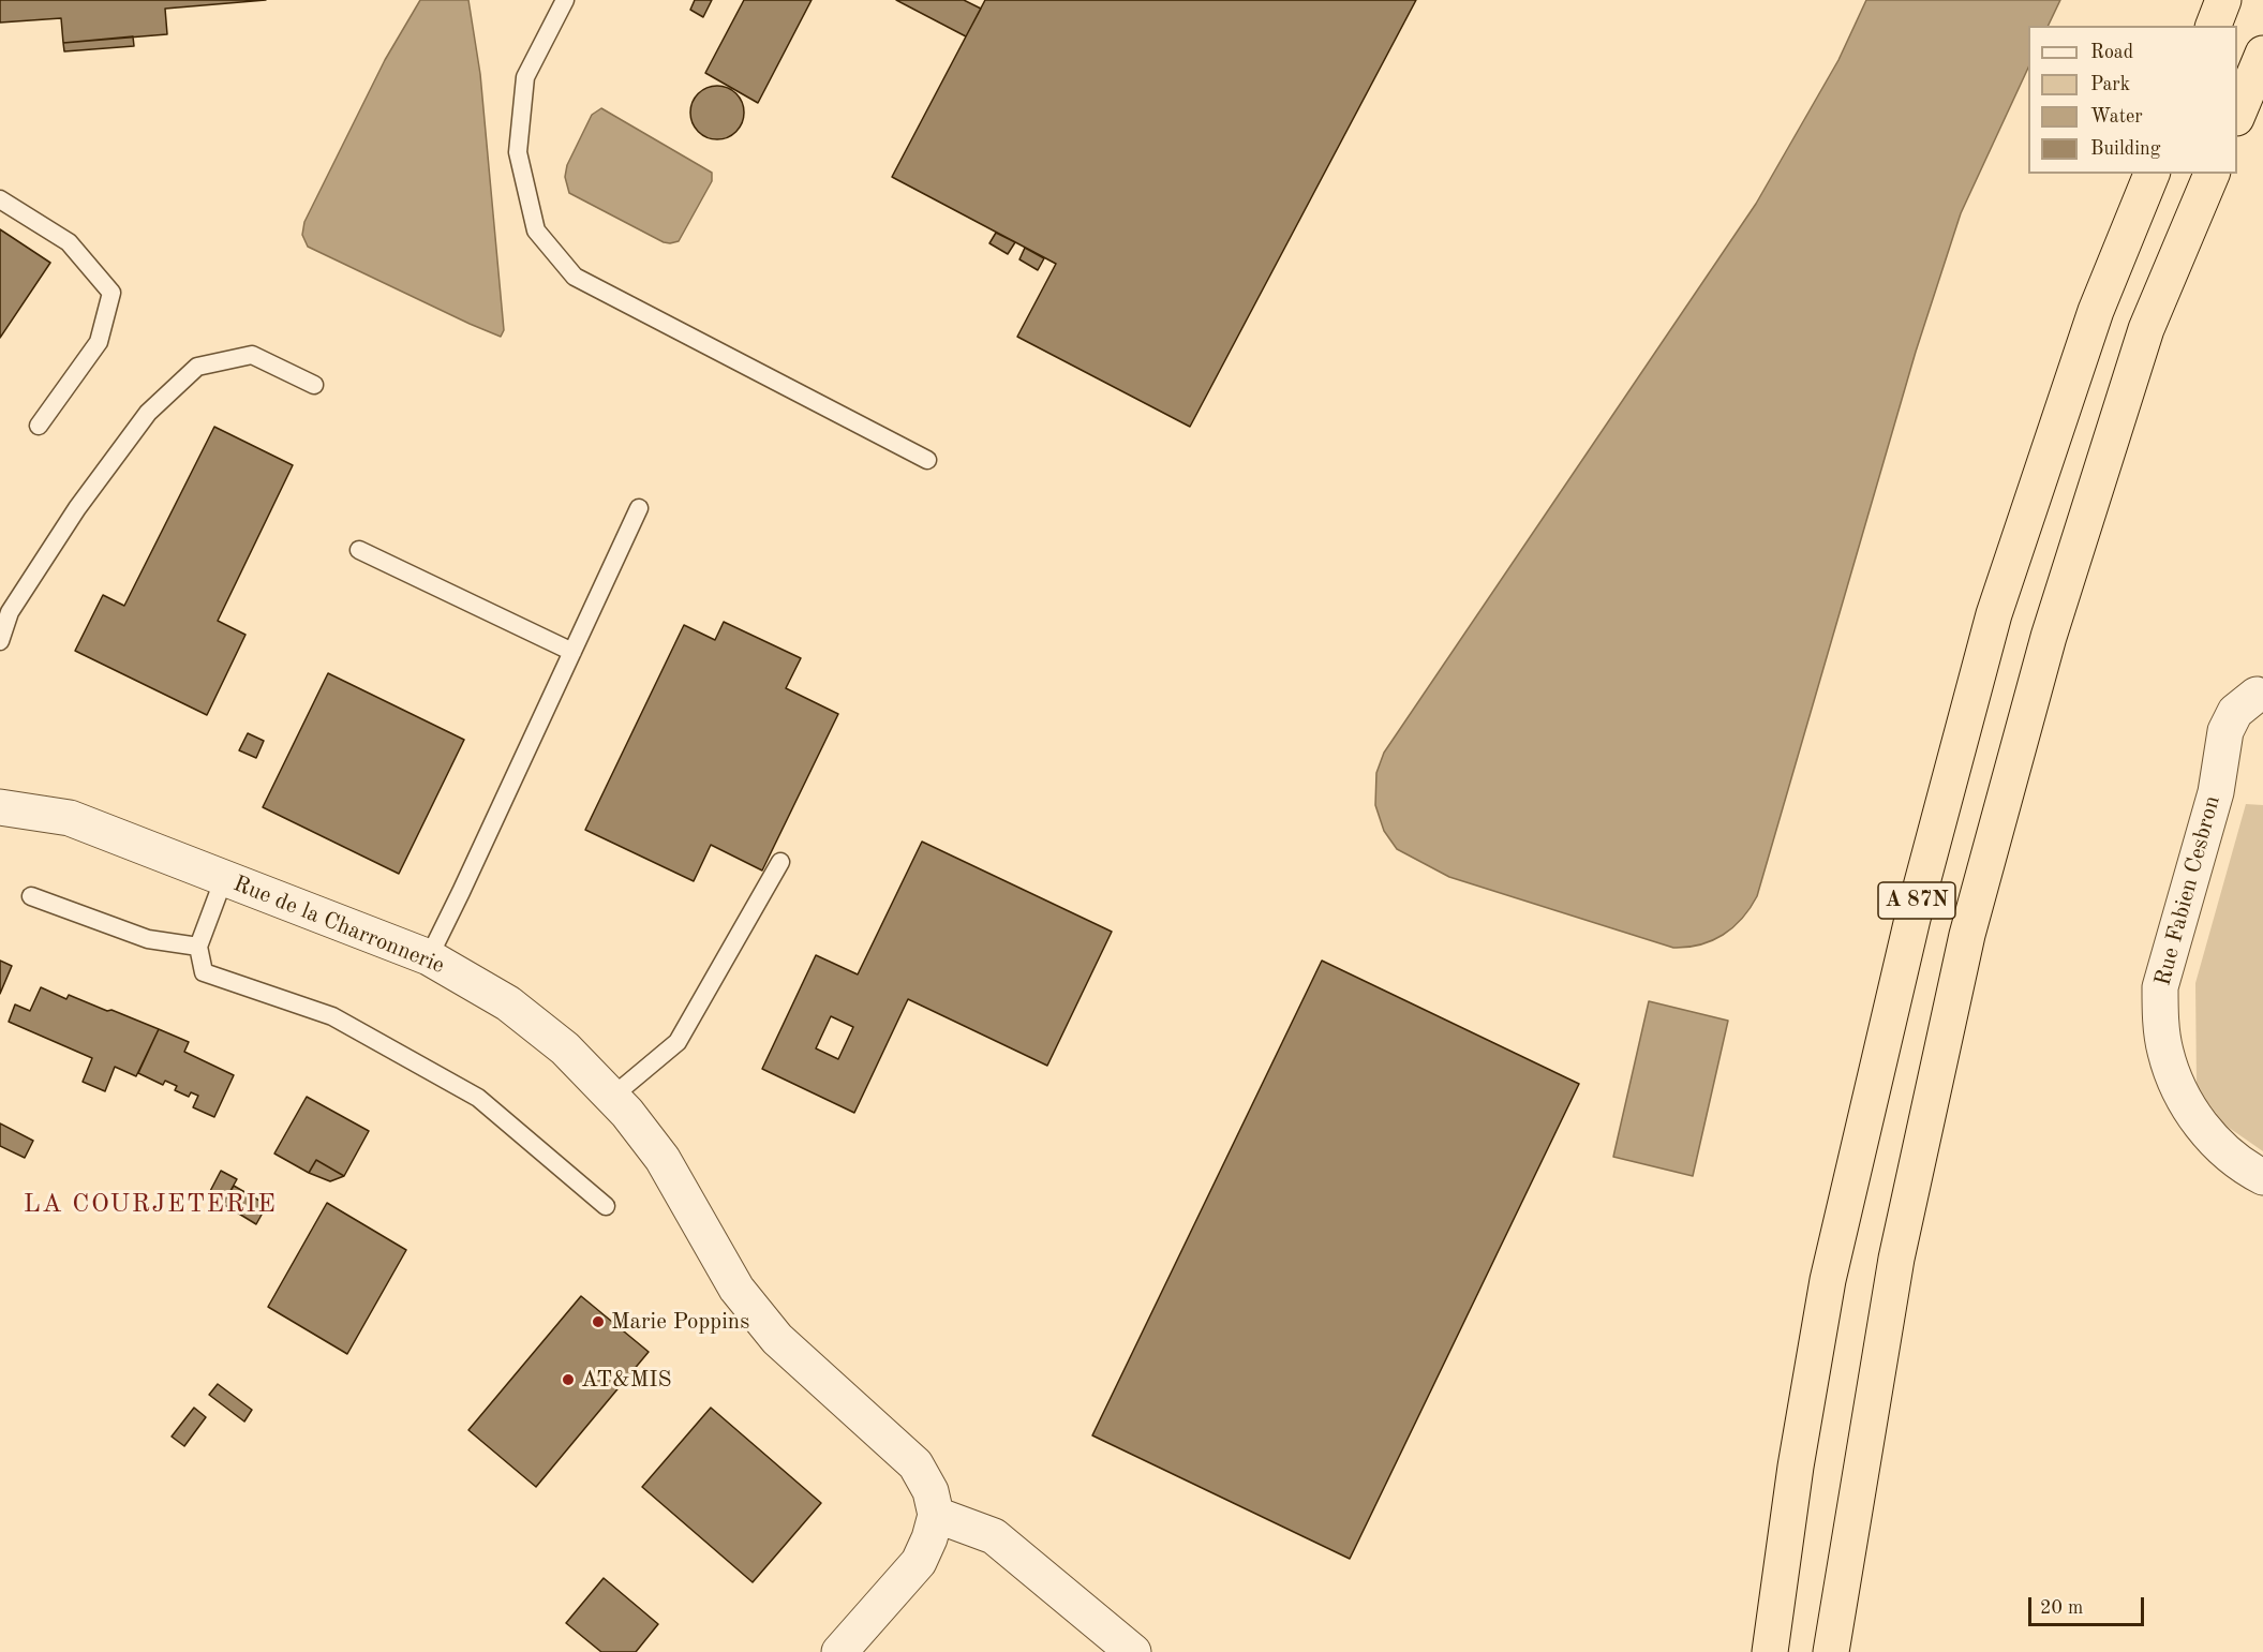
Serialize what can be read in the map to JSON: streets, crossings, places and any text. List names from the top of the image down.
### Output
{
  "streets": {
    "highway": ["A 87N"],
    "street": ["Rue Fabien Cesbron", "Rue de la Charronnerie"]
  },
  "districts": ["LA COURJETERIE"],
  "places": ["Marie Poppins", "AT&MIS"],
  "legend": [
    "Road",
    "Park",
    "Water",
    "Building"
  ],
  "scale_bar": "20 m"
}
